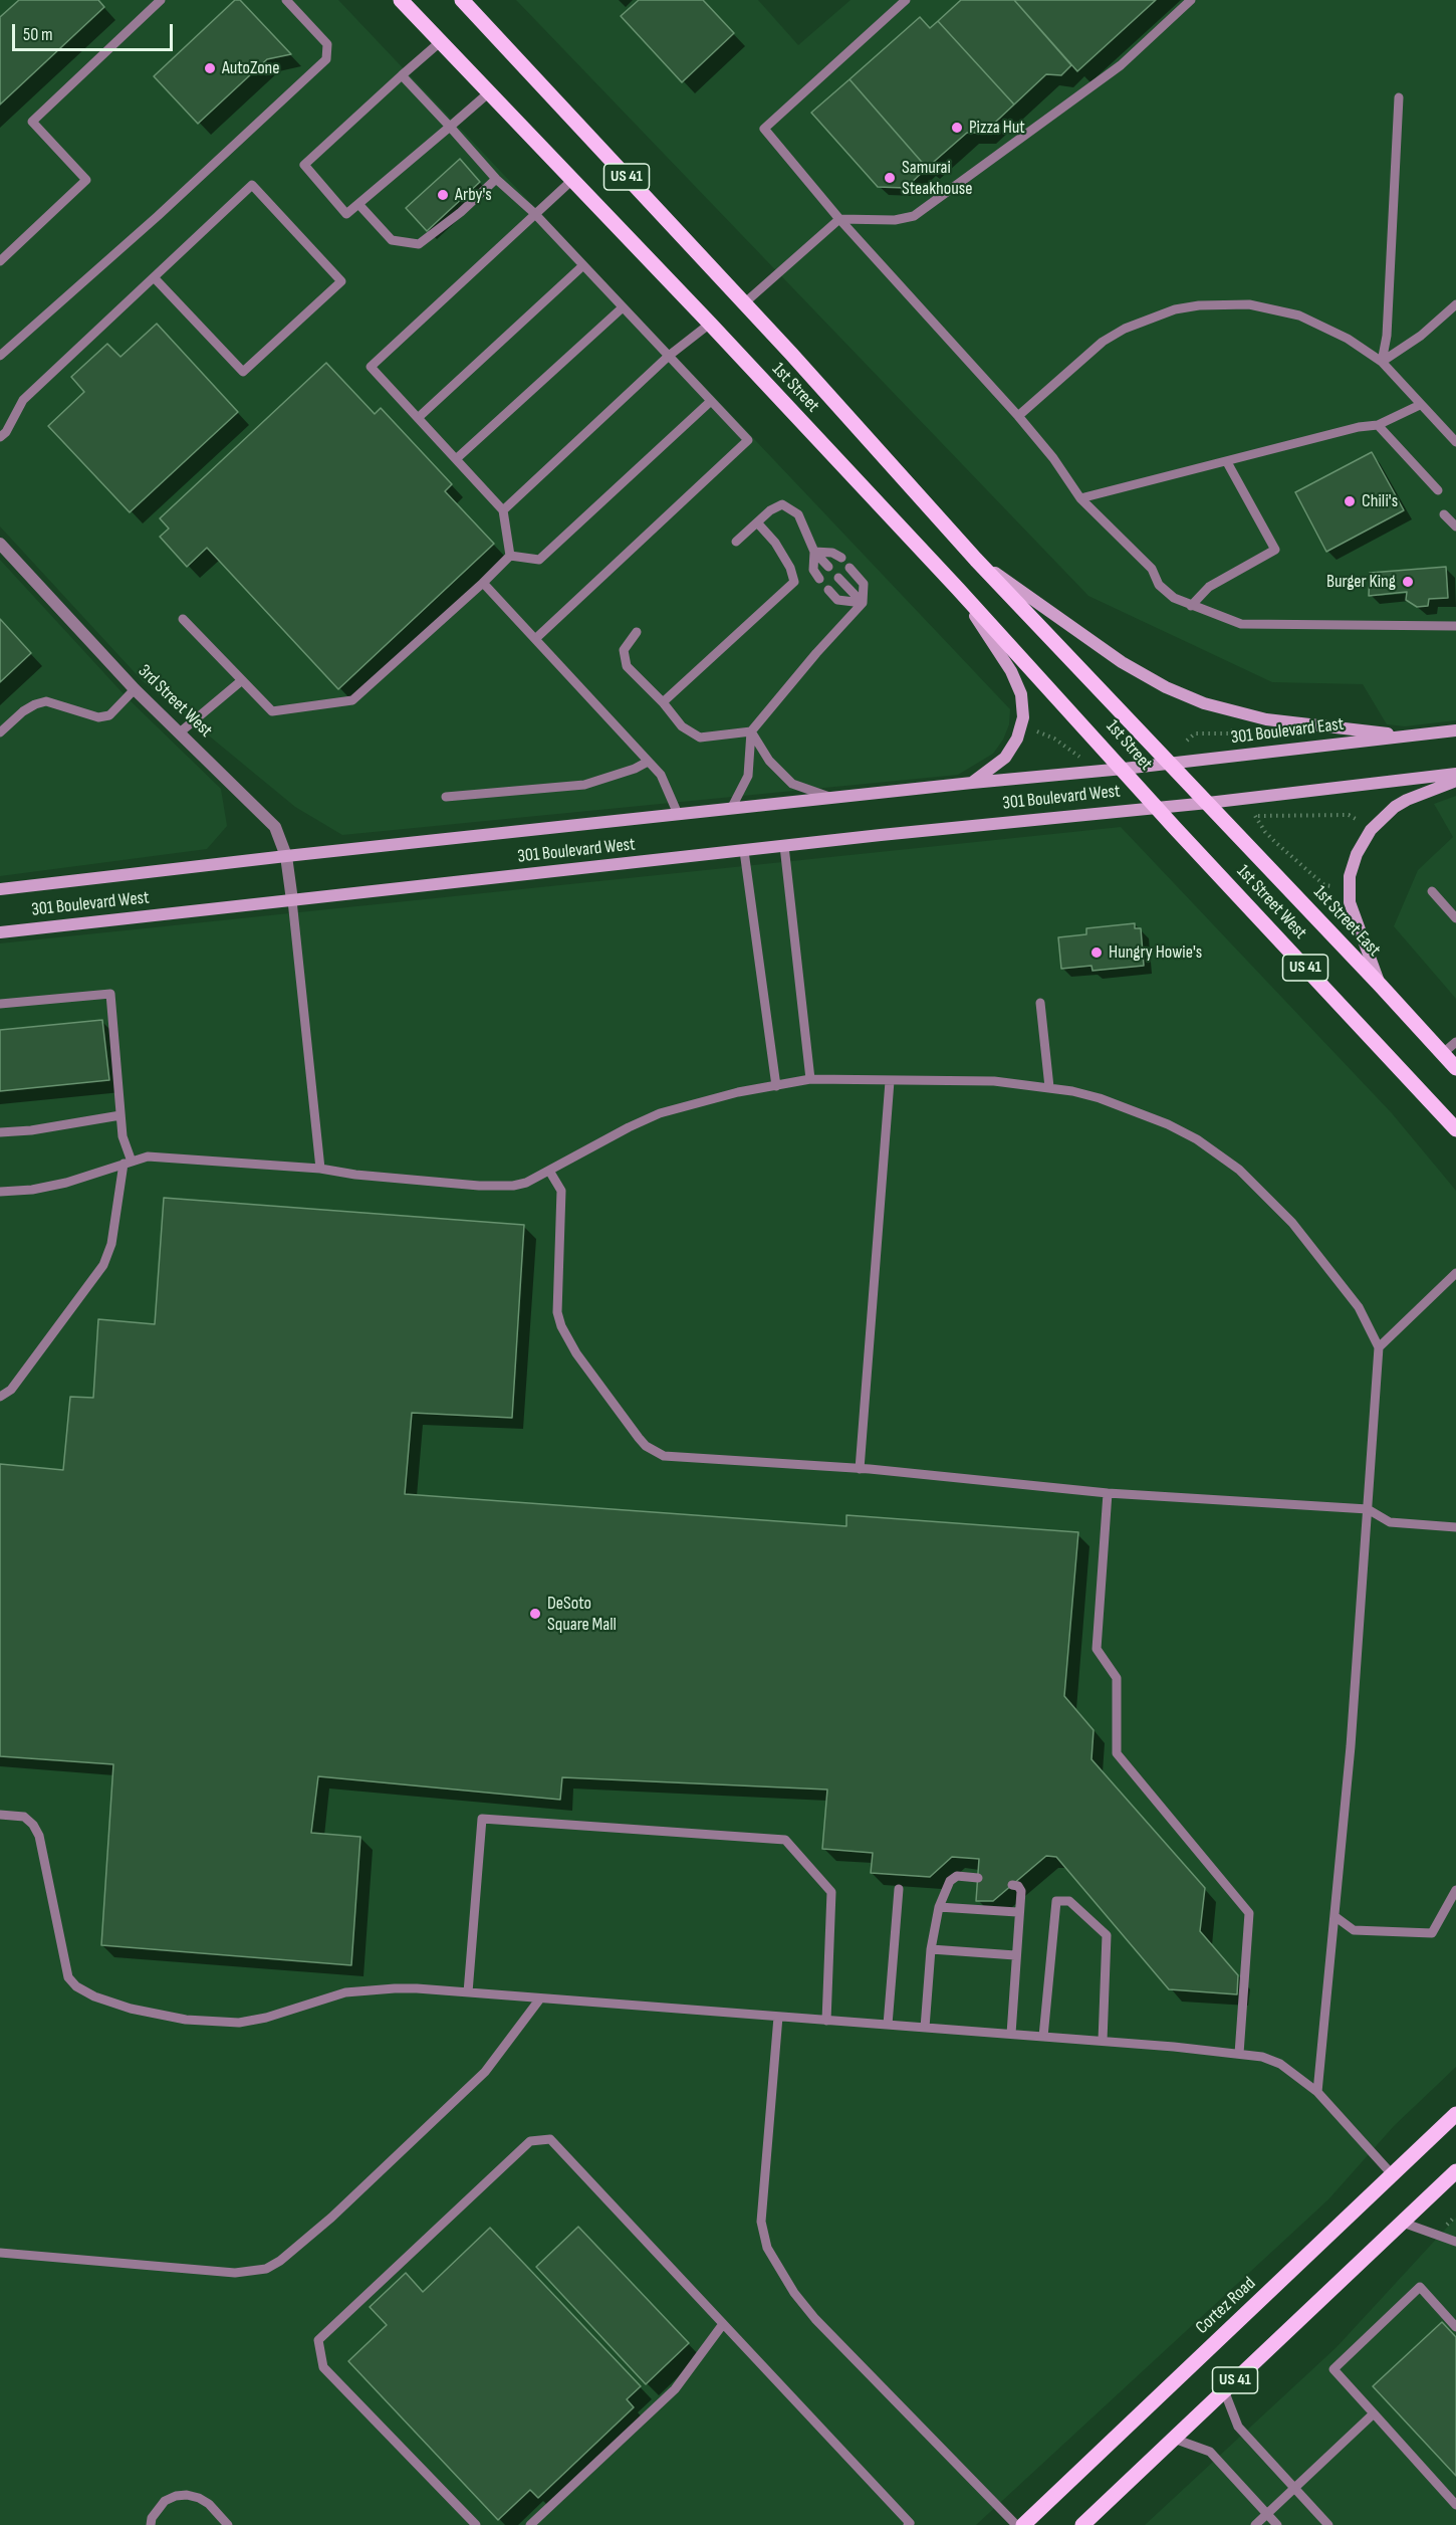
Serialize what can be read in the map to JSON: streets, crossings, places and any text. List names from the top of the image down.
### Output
{
  "streets": {
    "main road": [
      "US 41",
      "1st Street",
      "301 Boulevard East",
      "301 Boulevard West",
      "1st Street West",
      "1st Street East",
      "Cortez Road"
    ],
    "street": ["3rd Street West"]
  },
  "crossings": [
    ["1st Street", "301 Boulevard East"],
    ["1st Street", "301 Boulevard West"],
    ["1st Street", "1st Street West"],
    ["1st Street", "1st Street East"],
    ["3rd Street West", "301 Boulevard West"],
    ["301 Boulevard East", "301 Boulevard West"],
    ["301 Boulevard West", "1st Street West"]
  ],
  "places": [
    "AutoZone",
    "Pizza Hut",
    "Samurai Steakhouse",
    "Arby's",
    "Chili's",
    "Burger King",
    "Hungry Howie's",
    "DeSoto Square Mall"
  ],
  "scale_bar": "50 m"
}
